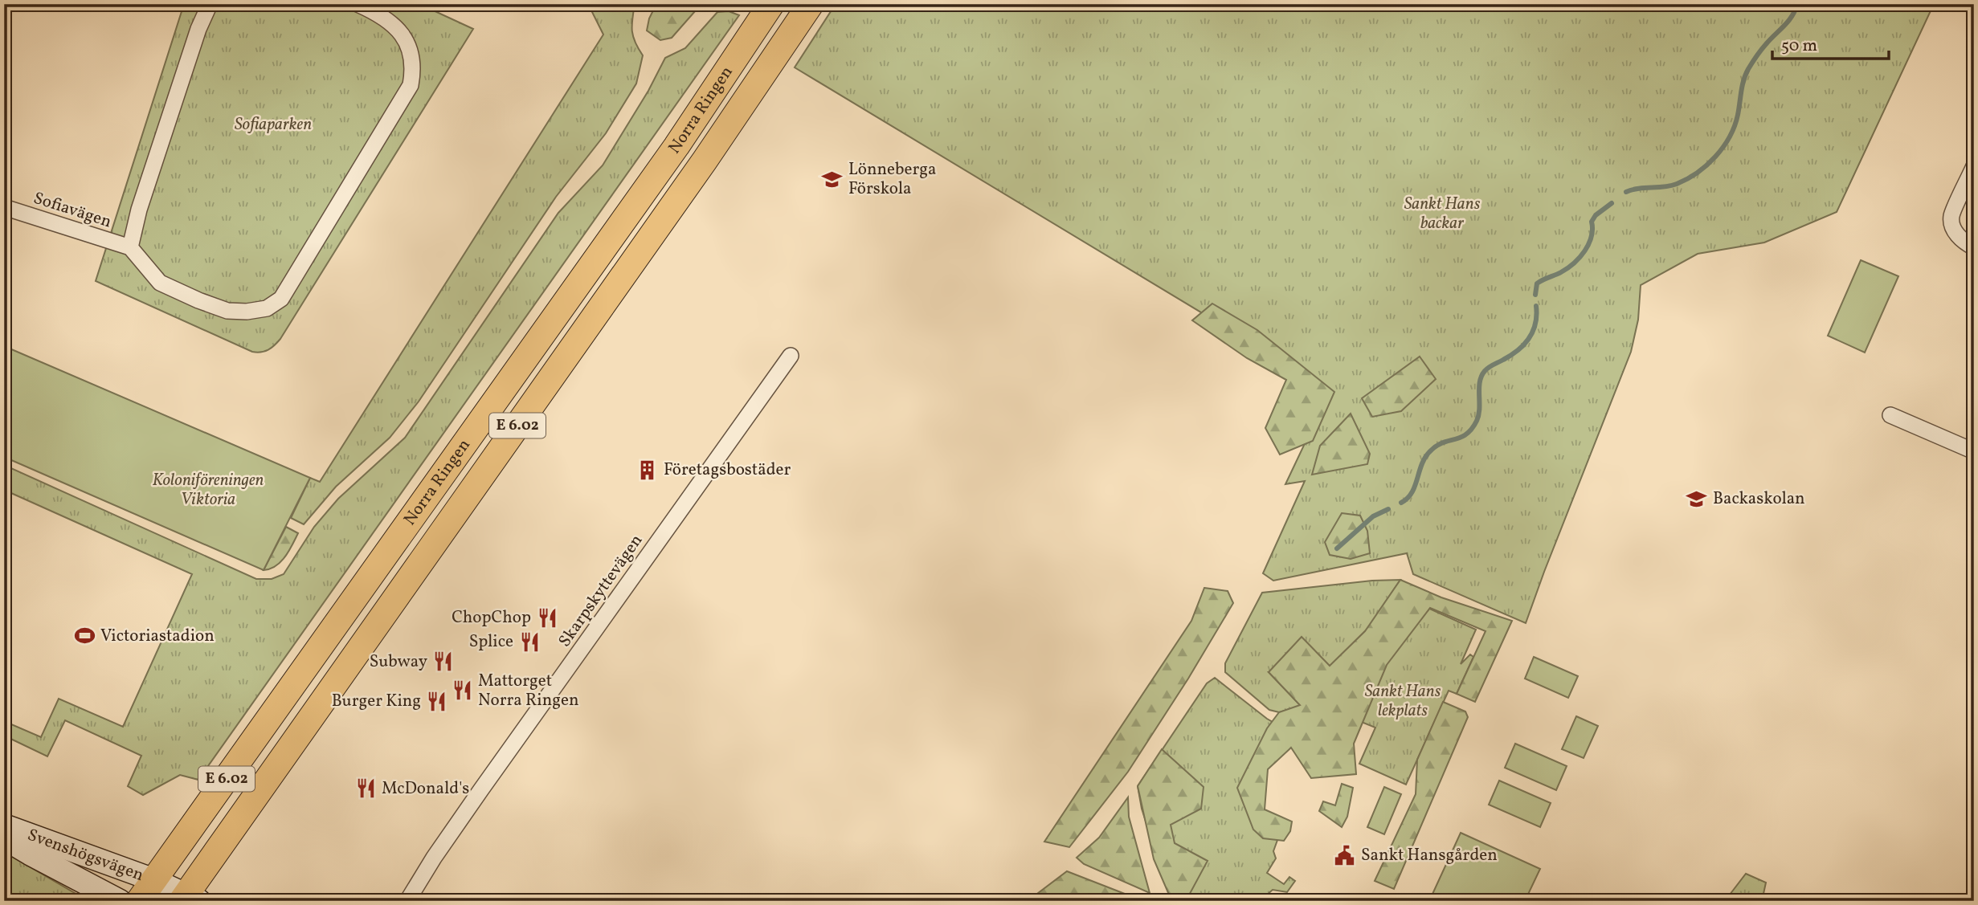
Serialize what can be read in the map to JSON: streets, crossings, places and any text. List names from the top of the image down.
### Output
{
  "streets": {
    "main road": ["Norra Ringen", "E 6.02", "Svenshögsvägen"],
    "street": ["Sofiavägen", "Skarpskyttevägen"]
  },
  "crossings": [
    ["Norra Ringen", "Svenshögsvägen"]
  ],
  "parks": [
    "Sofiaparken",
    "Sankt Hans backar",
    "Koloniföreningen Viktoria",
    "Sankt Hans lekplats"
  ],
  "places": {
    "school or university": ["Lönneberga Förskola", "Backaskolan"],
    "building": ["Företagsbostäder"],
    "restaurant": [
      "ChopChop",
      "Splice",
      "Subway",
      "Mattorget Norra Ringen",
      "Burger King",
      "McDonald's"
    ],
    "sports": ["Victoriastadion"],
    "public building": ["Sankt Hansgården"]
  },
  "scale_bar": "50 m"
}
